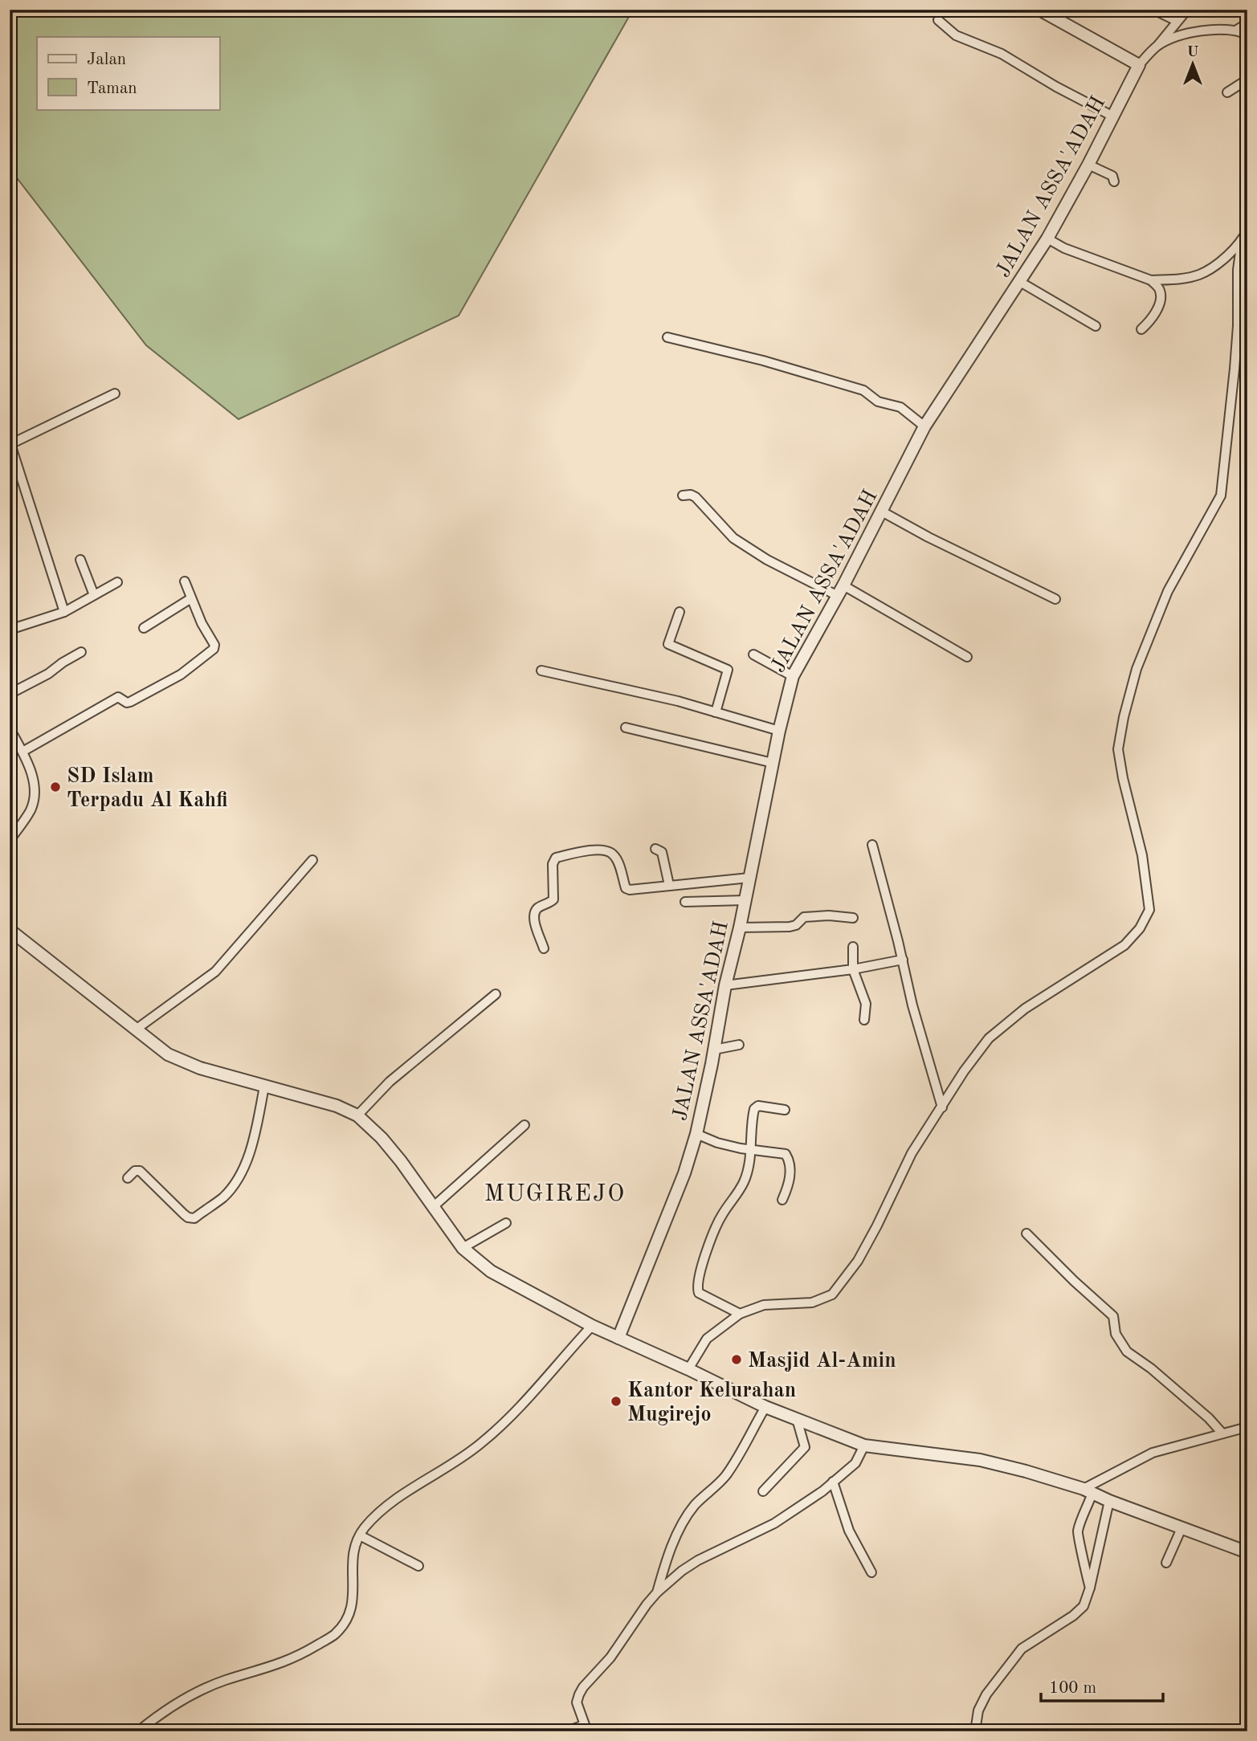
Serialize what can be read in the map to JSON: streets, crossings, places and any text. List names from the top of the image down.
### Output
{
  "streets": {
    "street": ["JALAN ASSA'ADAH"]
  },
  "districts": ["MUGIREJO"],
  "places": ["SD Islam Terpadu Al Kahfi", "Masjid Al-Amin", "Kantor Kelurahan Mugirejo"],
  "legend": ["Jalan", "Taman"],
  "scale_bar": "100 m",
  "north": "top"
}
